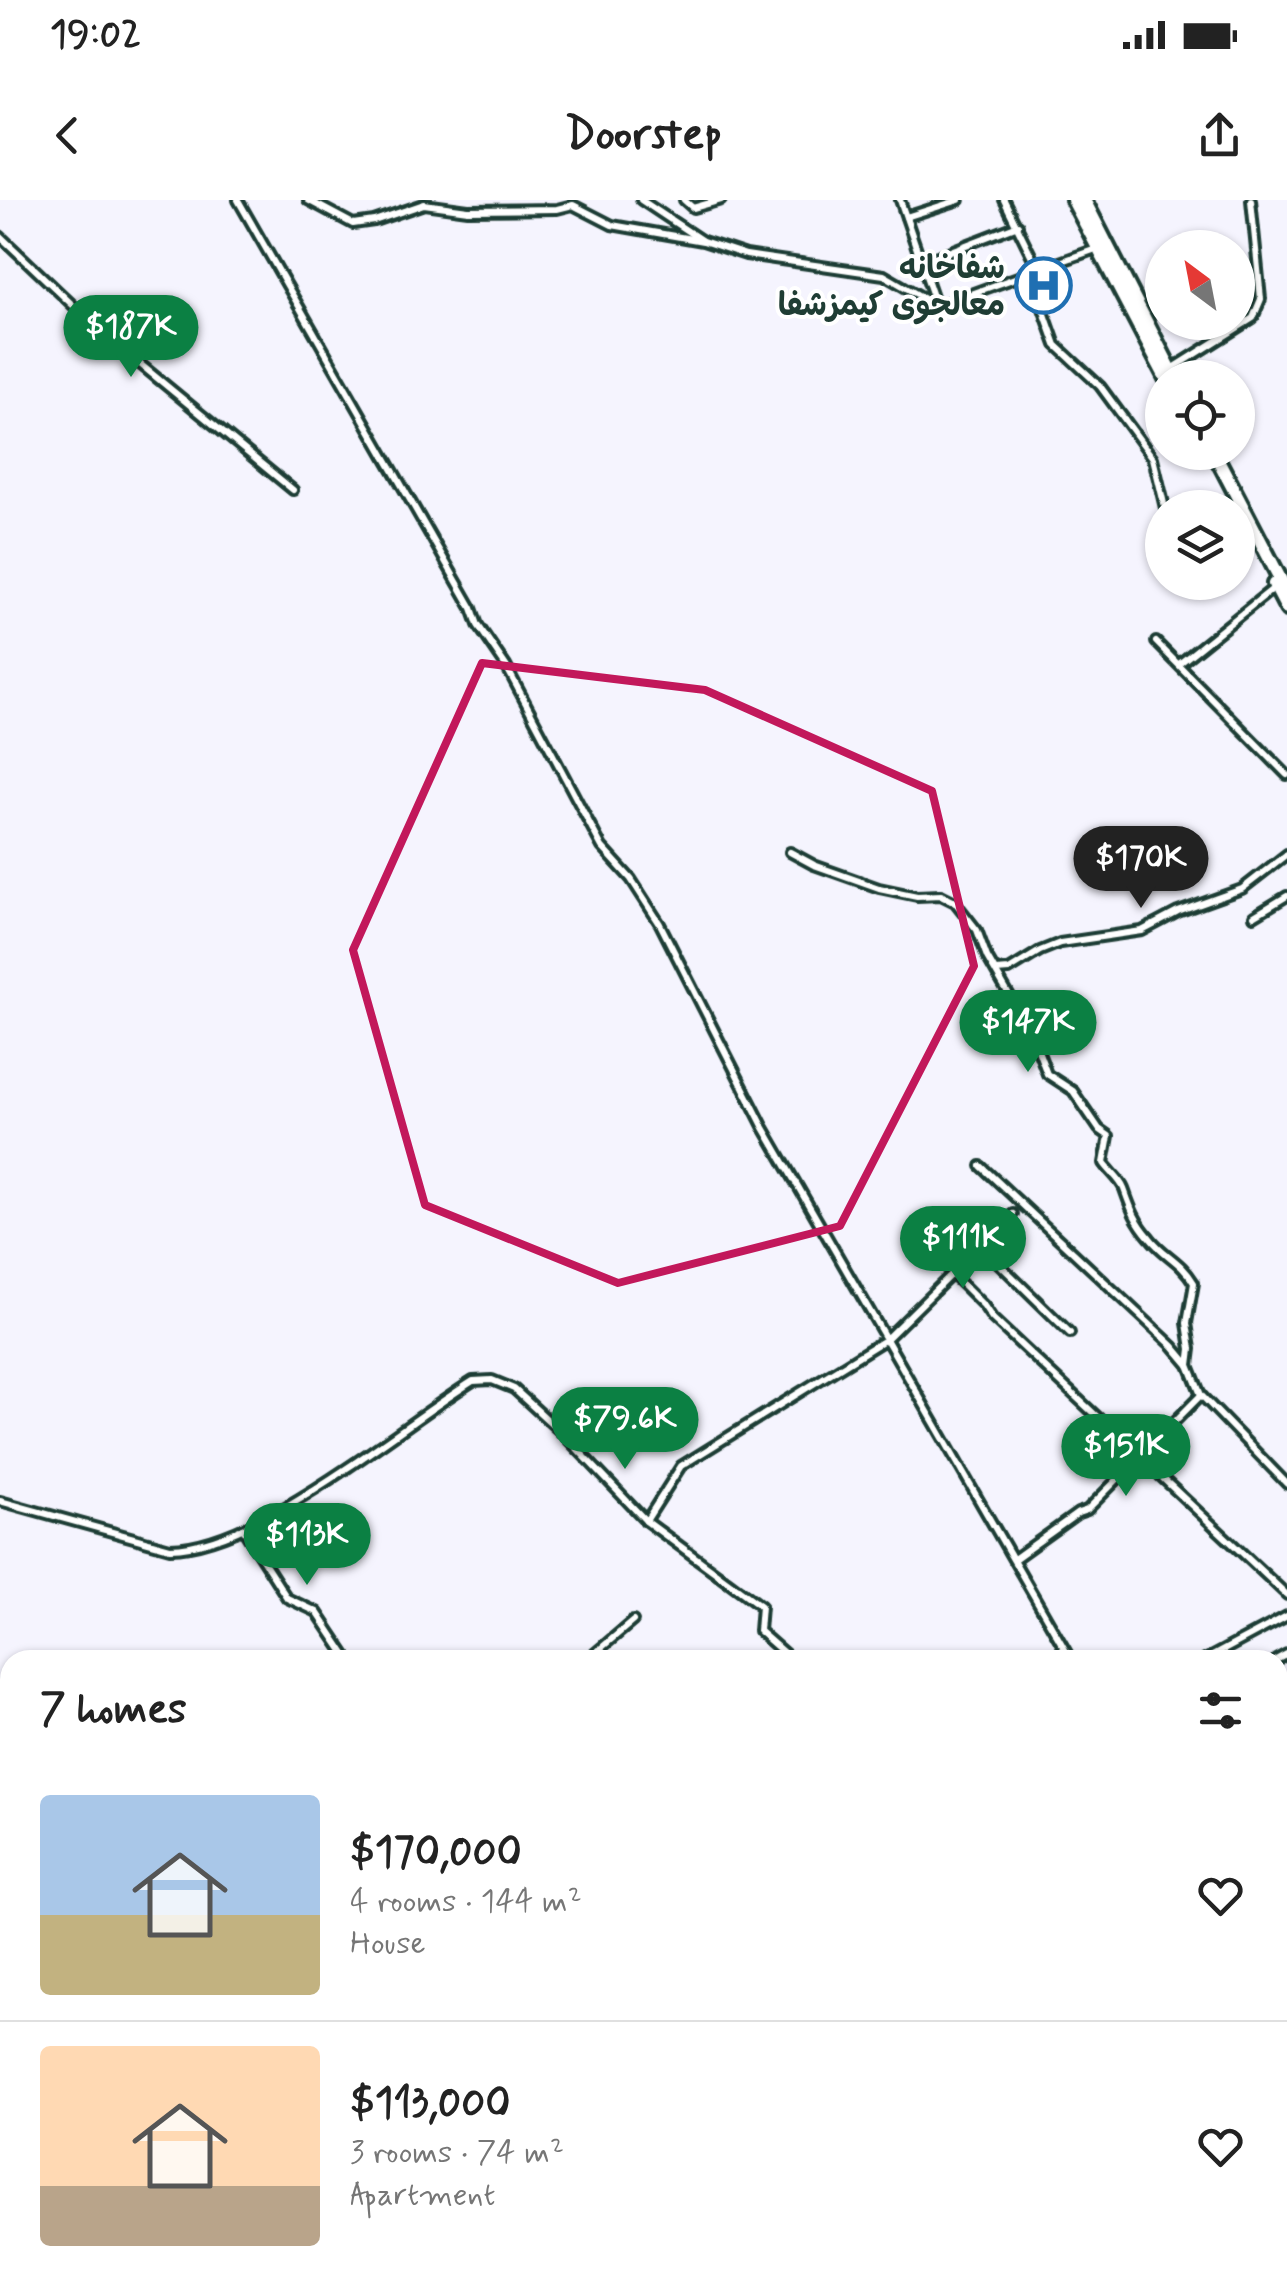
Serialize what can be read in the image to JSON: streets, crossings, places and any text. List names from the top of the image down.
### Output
{
  "places": {
    "hospital": ["شفاخانه معالجوی کیمزشفا"]
  },
  "north": "top left",
  "page": {
    "status": "19:02",
    "header": "Doorstep",
    "price": [
      "$187K",
      "$170K",
      "$147K",
      "$111K",
      "$79.6K",
      "$151K",
      "$113K"
    ],
    "heading": "7 homes",
    "list": [
      {
        "name": "$170,000",
        "note": "4 rooms · 144 m² · House"
      },
      {
        "name": "$113,000",
        "note": "3 rooms · 74 m² · Apartment"
      }
    ]
  }
}
